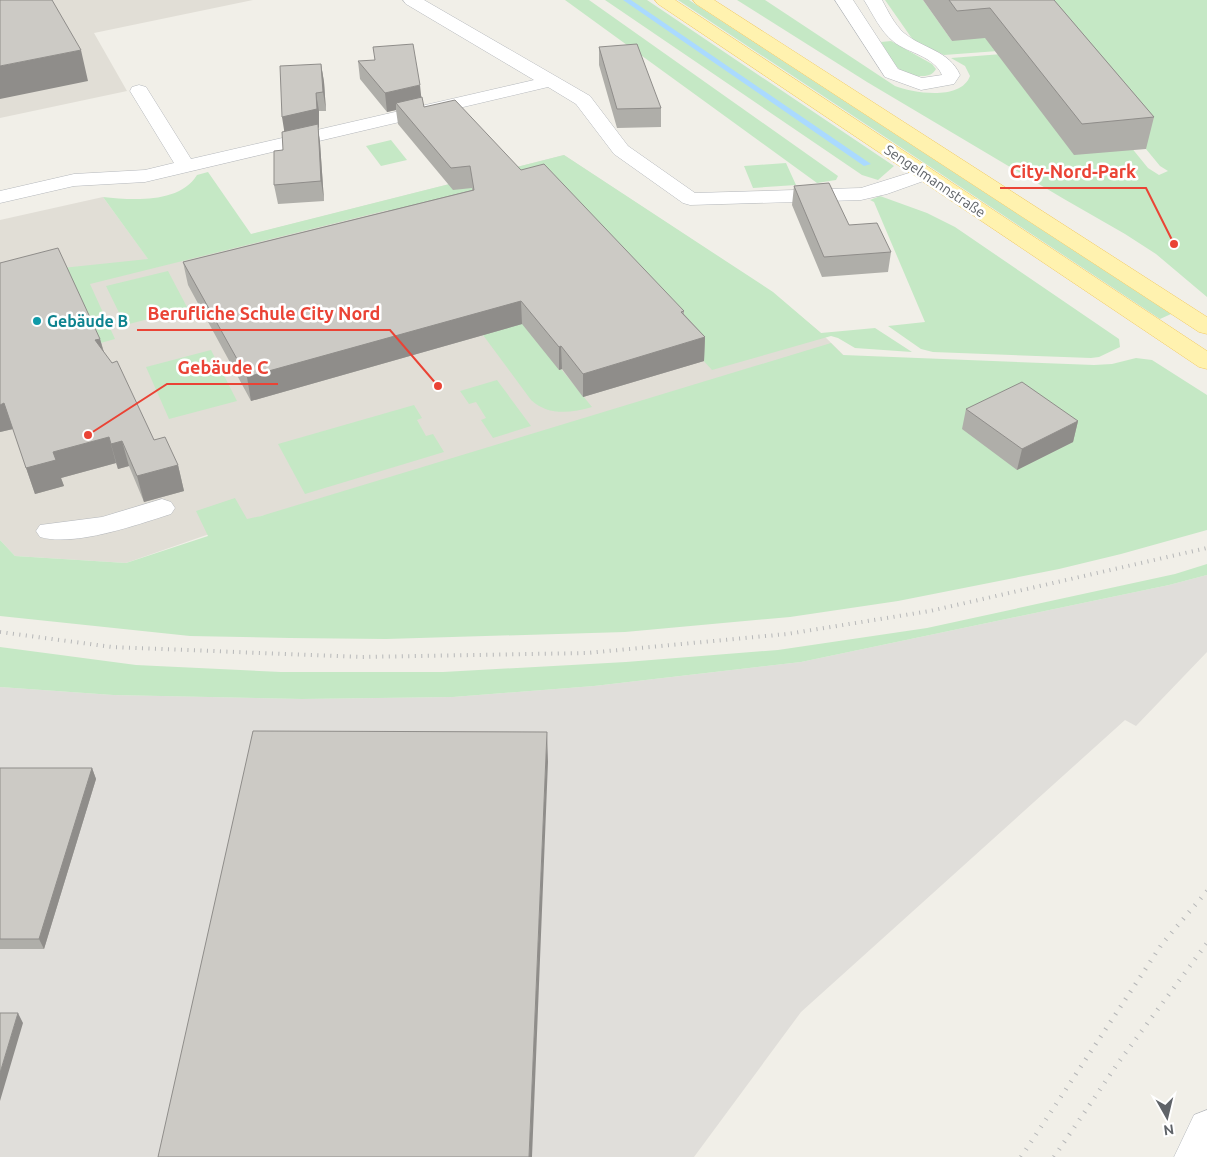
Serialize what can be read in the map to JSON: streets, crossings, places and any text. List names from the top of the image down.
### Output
{
  "streets": {
    "main road": ["Sengelmannstraße"]
  },
  "places": [
    "City-Nord-Park",
    "Gebäude B",
    "Berufliche Schule City Nord",
    "Gebäude C"
  ],
  "north": "bottom"
}
